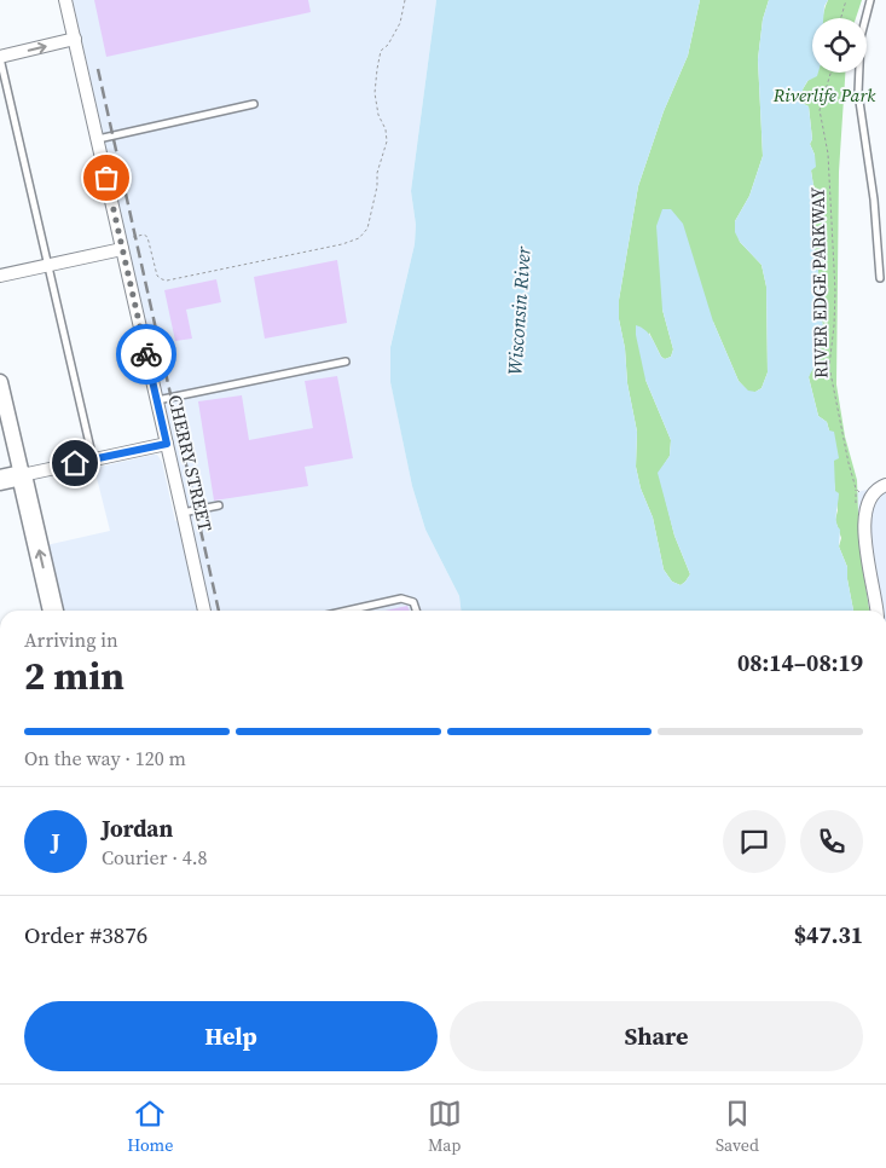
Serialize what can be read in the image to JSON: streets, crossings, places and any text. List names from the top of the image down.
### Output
{
  "streets": {
    "street": ["CHERRY STREET"],
    "path": ["RIVER EDGE PARKWAY"]
  },
  "water": ["Wisconsin River"],
  "parks": ["Riverlife Park"],
  "page": {
    "heading": ["2 min", "Arriving in", "08:14–08:19"],
    "panel": [
      "Jordan",
      "Courier · 4.8",
      "Order #3876",
      "$47.31"
    ],
    "bar": "On the way · 120 m",
    "round": "J",
    "buttons": ["Help", "Share"],
    "tabs": ["Home", "Map", "Saved"]
  }
}
